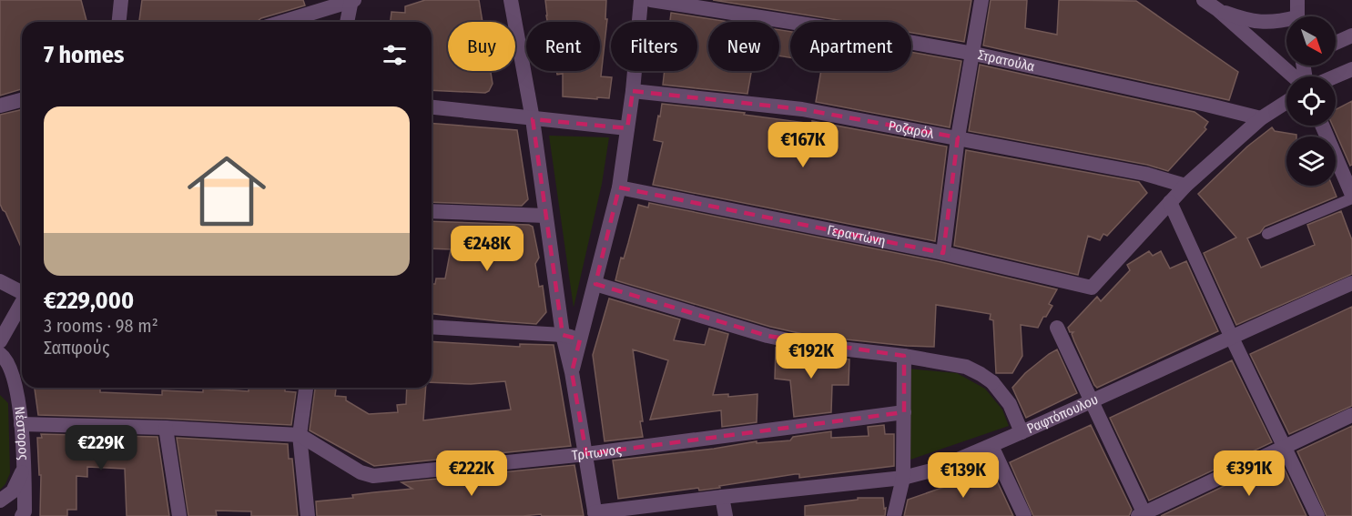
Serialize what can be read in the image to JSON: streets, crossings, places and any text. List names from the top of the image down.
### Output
{
  "streets": {
    "street": [
      "Στρατούλα",
      "Ροζαρόλ",
      "Γεραντώνη",
      "Ραφτόπουλου",
      "Νέστορος",
      "Τρίτωνος"
    ]
  },
  "north": "bottom right",
  "page": {
    "chip": [
      "Buy",
      "Rent",
      "Filters",
      "New",
      "Apartment"
    ],
    "heading": "7 homes",
    "list": [
      {
        "name": "€229,000",
        "note": "3 rooms · 98 m² · Σαπφούς"
      }
    ],
    "price": [
      "€167K",
      "€248K",
      "€192K",
      "€229K",
      "€222K",
      "€391K",
      "€139K"
    ]
  }
}
